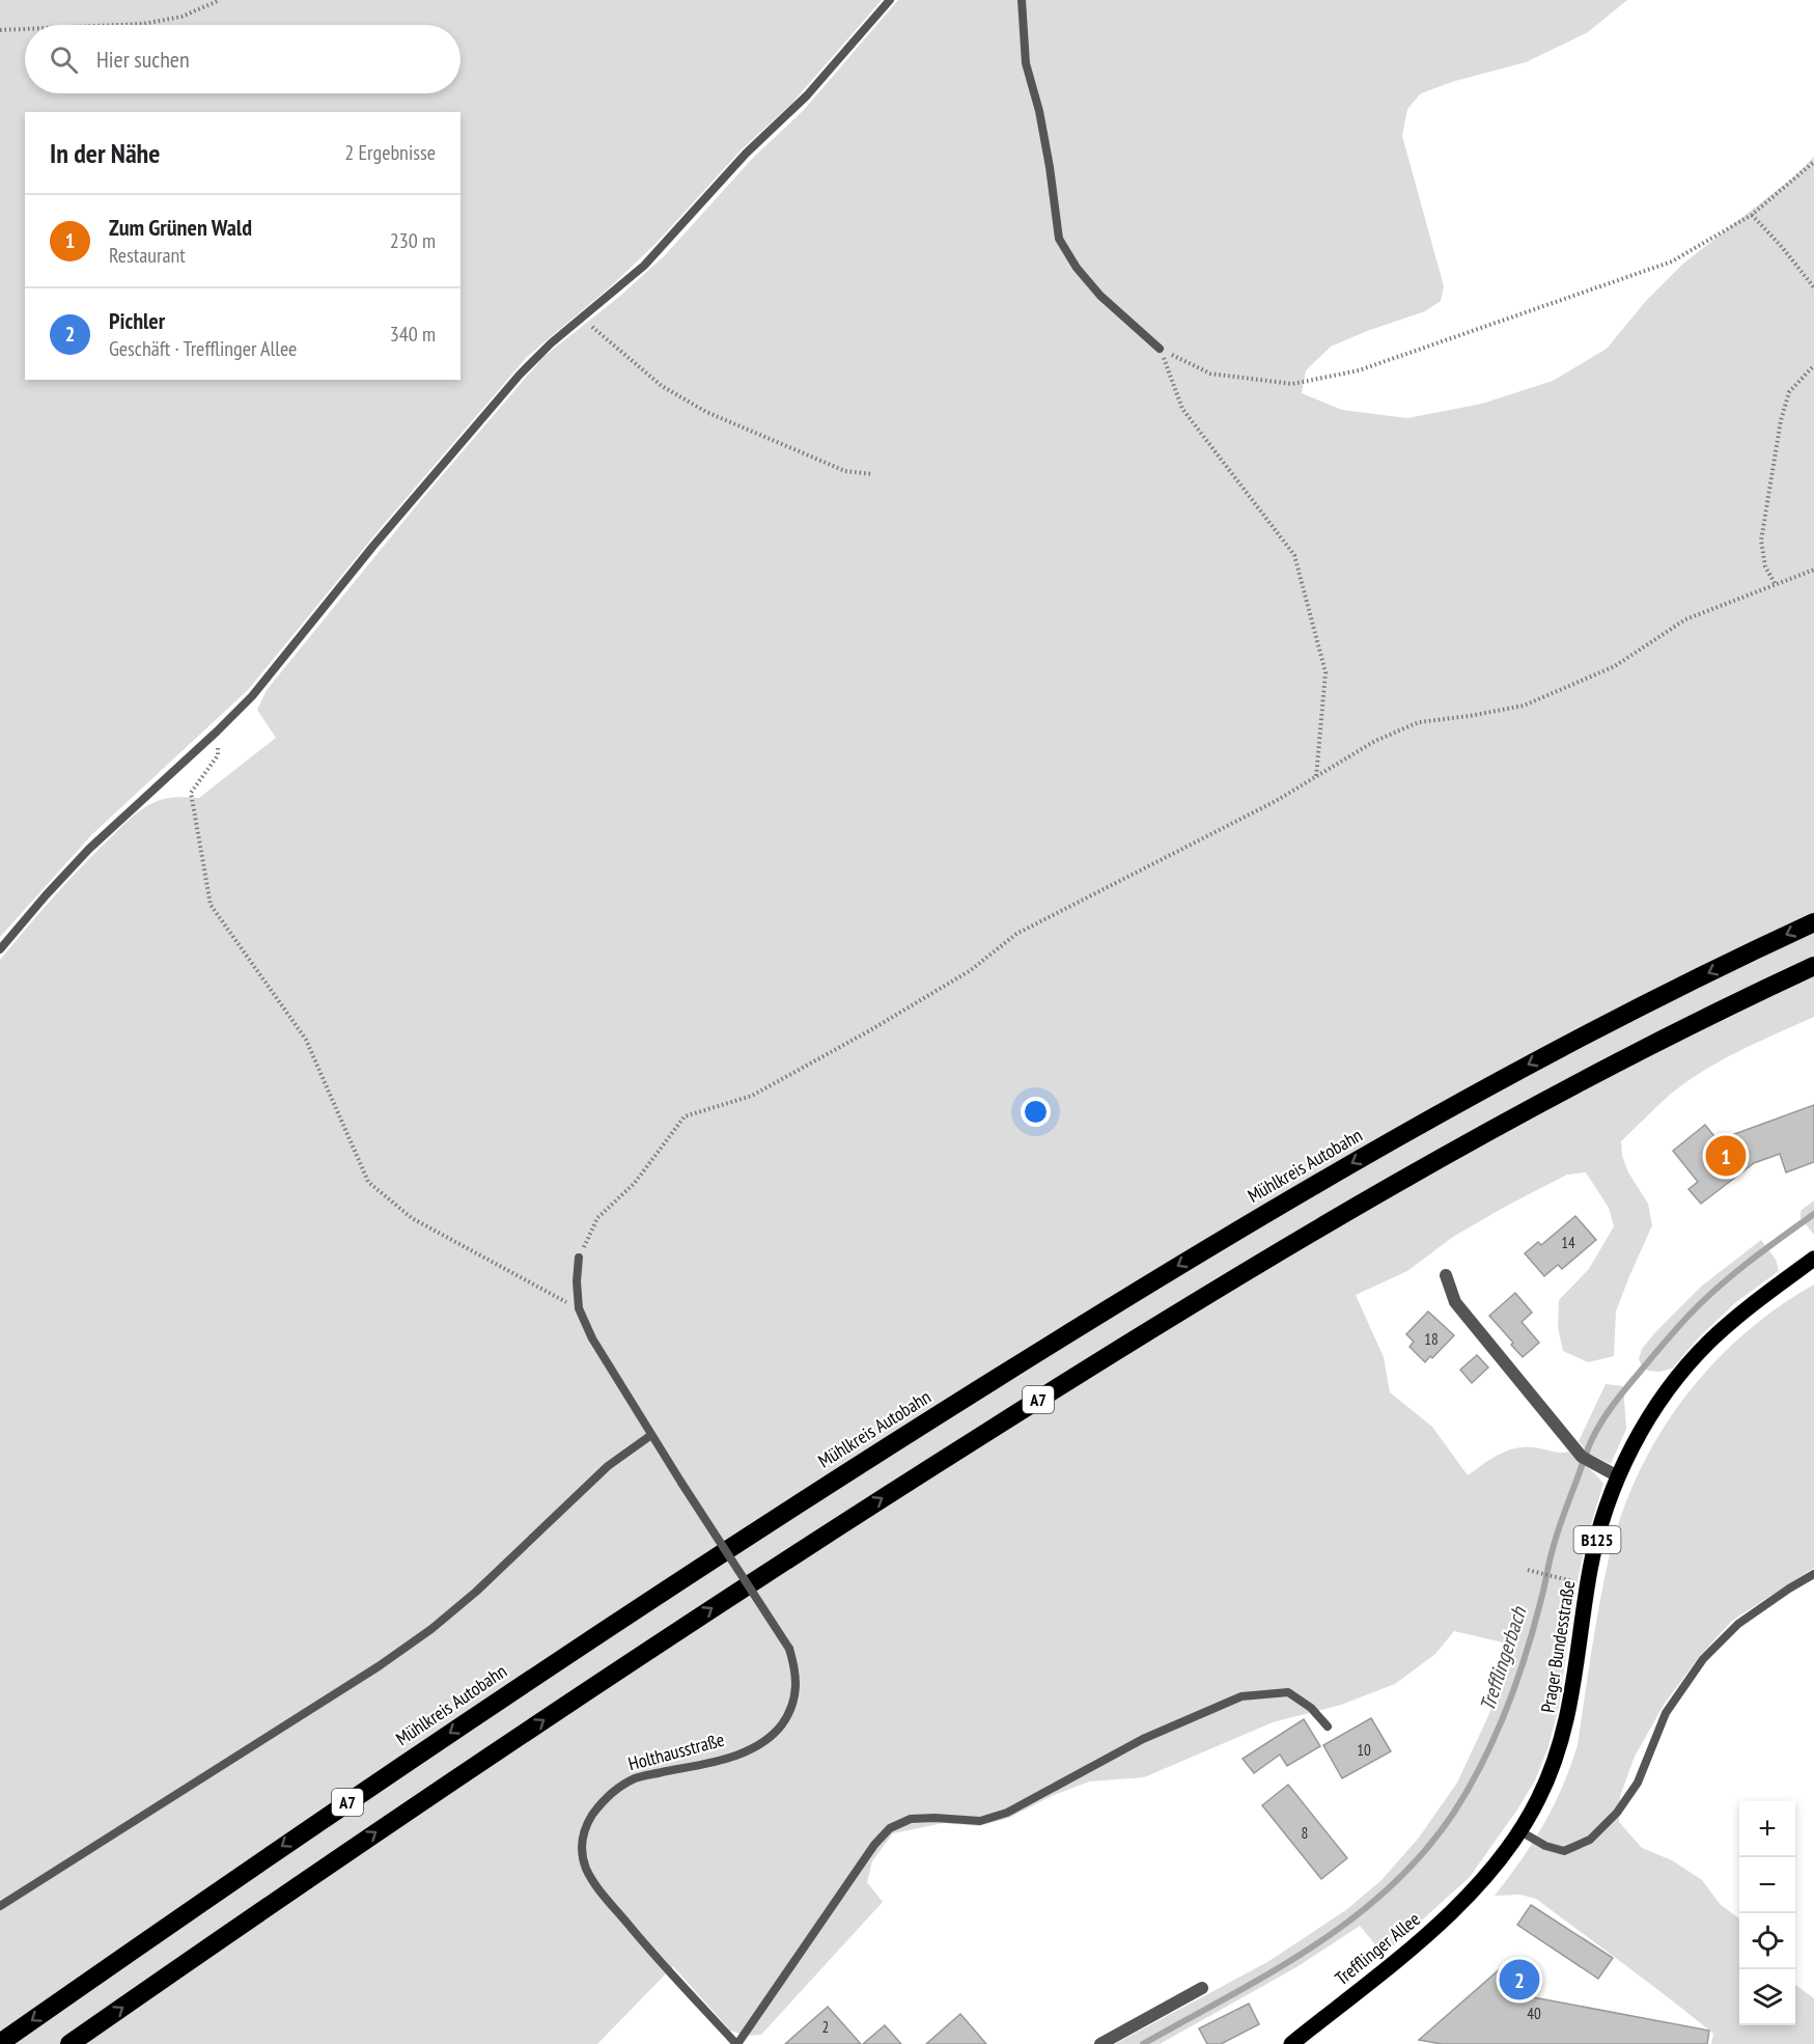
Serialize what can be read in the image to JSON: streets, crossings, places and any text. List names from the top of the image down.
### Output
{
  "streets": {
    "highway": ["Mühlkreis Autobahn", "A7"],
    "main road": ["B125", "Prager Bundesstraße", "Trefflinger Allee"],
    "lane": ["Holthausstraße"]
  },
  "crossings": [
    ["Prager Bundesstraße", "Trefflinger Allee"]
  ],
  "water": ["Trefflingerbach"],
  "house_numbers": [
    "14",
    "18",
    "10",
    "8",
    "40",
    "2"
  ],
  "page": {
    "search": "Hier suchen",
    "heading": ["In der Nähe", "2 Ergebnisse"],
    "list": [
      {
        "mark": "1",
        "name": "Zum Grünen Wald",
        "note": "Restaurant",
        "value": "230 m"
      },
      {
        "mark": "2",
        "name": "Pichler",
        "note": "Geschäft · Trefflinger Allee",
        "value": "340 m"
      }
    ],
    "pins": ["1", "2"],
    "map_buttons": ["+", "−"]
  }
}
